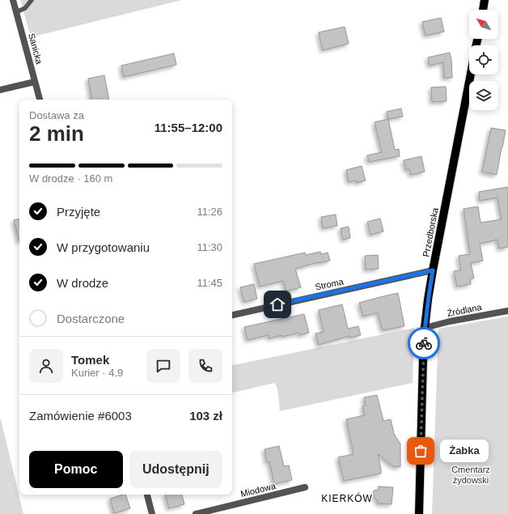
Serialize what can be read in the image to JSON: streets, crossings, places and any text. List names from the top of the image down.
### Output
{
  "streets": {
    "main road": ["Przedborska"],
    "street": [
      "Sanicka",
      "Stroma",
      "Źródlana",
      "Miodowa"
    ]
  },
  "crossings": [
    ["Przedborska", "Stroma"],
    ["Przedborska", "Źródlana"]
  ],
  "districts": ["KIERKÓW"],
  "parks": ["Cmentarz żydowski"],
  "places": ["Żabka"],
  "north": "top left",
  "page": {
    "heading": ["2 min", "Dostawa za", "11:55–12:00"],
    "panel": [
      "Tomek",
      "Kurier · 4.9",
      "Zamówienie #6003",
      "103 zł"
    ],
    "bar": "W drodze · 160 m",
    "list": [
      ["Przyjęte", "11:26"],
      ["W przygotowaniu", "11:30"],
      ["W drodze", "11:45"],
      "Dostarczone"
    ],
    "bubble": "Żabka",
    "buttons": ["Pomoc", "Udostępnij"]
  }
}
